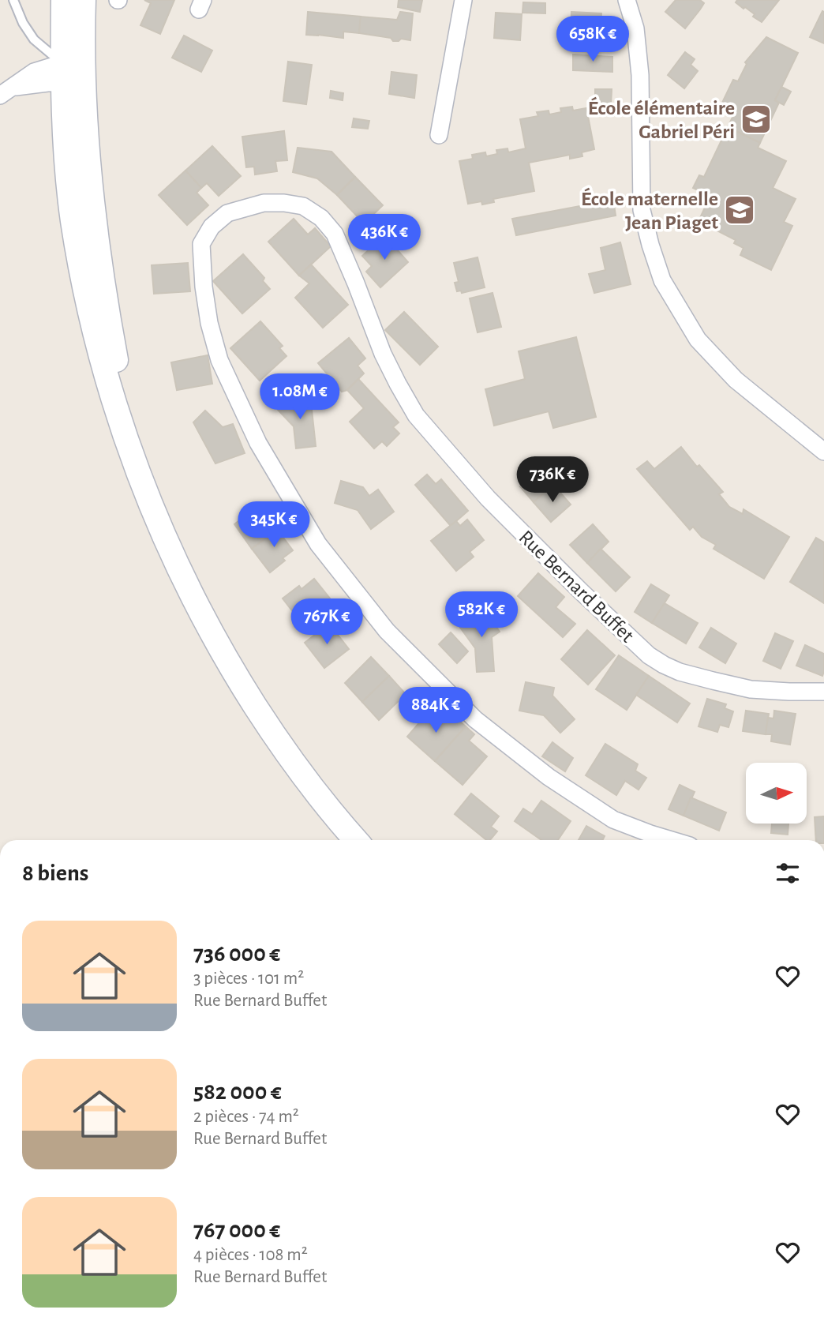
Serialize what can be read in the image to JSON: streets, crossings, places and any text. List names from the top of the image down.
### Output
{
  "streets": {
    "street": ["Rue Bernard Buffet"]
  },
  "places": {
    "school or university": ["École élémentaire Gabriel Péri", "École maternelle Jean Piaget"]
  },
  "north": "right",
  "page": {
    "price": [
      "658K €",
      "436K €",
      "1.08M €",
      "736K €",
      "345K €",
      "582K €",
      "767K €",
      "884K €"
    ],
    "heading": "8 biens",
    "list": [
      {
        "name": "736 000 €",
        "note": "3 pièces · 101 m² · Rue Bernard Buffet"
      },
      {
        "name": "582 000 €",
        "note": "2 pièces · 74 m² · Rue Bernard Buffet"
      },
      {
        "name": "767 000 €",
        "note": "4 pièces · 108 m² · Rue Bernard Buffet"
      }
    ]
  }
}
